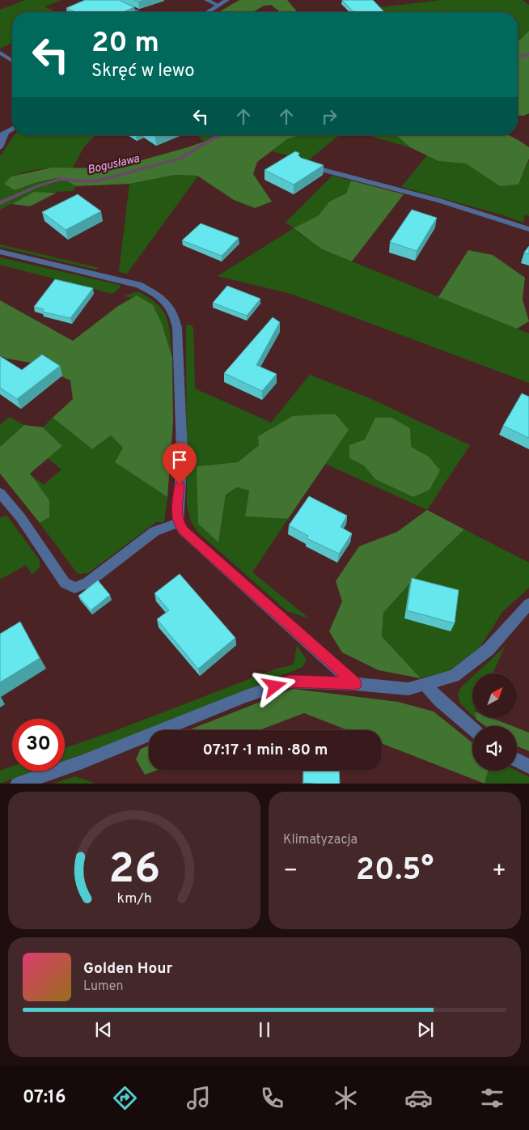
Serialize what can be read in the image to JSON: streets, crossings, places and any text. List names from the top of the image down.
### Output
{
  "water": ["Bogusława"],
  "north": "top right",
  "page": {
    "turn": ["20 m", "Skręć w lewo"],
    "limit": "30",
    "trip": "07:17 · 1 min · 80 m",
    "tile": "Klimatyzacja",
    "heat": ["−", "20.5°", "+"],
    "song": ["Golden Hour", "Lumen"],
    "tabs": "07:16",
    "gauge": ["26", "km/h"]
  }
}
